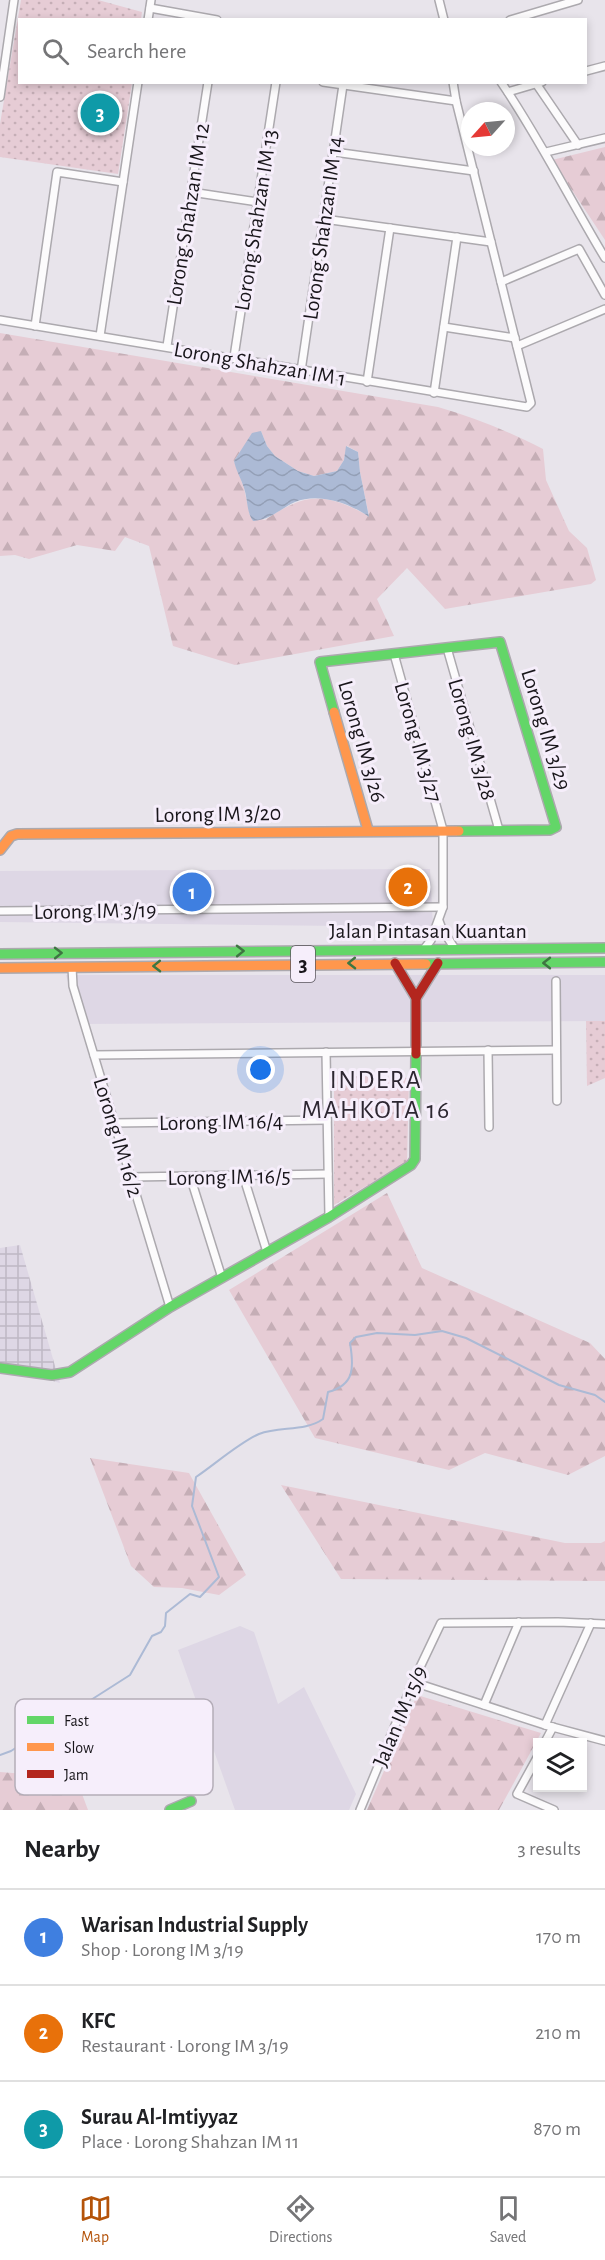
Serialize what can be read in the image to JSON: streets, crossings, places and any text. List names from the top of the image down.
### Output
{
  "streets": {
    "main road": [
      "Lorong IM 3/29",
      "Lorong IM 3/26",
      "Lorong IM 3/20",
      "Jalan Pintasan Kuantan",
      "3"
    ],
    "street": [
      "Lorong Shahzan IM 12",
      "Lorong Shahzan IM 13",
      "Lorong Shahzan IM 14",
      "Lorong Shahzan IM 1",
      "Lorong IM 3/28",
      "Lorong IM 3/27",
      "Lorong IM 3/19",
      "Lorong IM 16/4",
      "Lorong IM 16/2",
      "Lorong IM 16/5",
      "Jalan IM 15/9"
    ]
  },
  "crossings": [
    ["Lorong Shahzan IM 12", "Lorong Shahzan IM 1"],
    ["Lorong Shahzan IM 13", "Lorong Shahzan IM 1"],
    ["Lorong Shahzan IM 14", "Lorong Shahzan IM 1"],
    ["Lorong IM 3/29", "Lorong IM 3/28"],
    ["Lorong IM 3/29", "Lorong IM 3/20"],
    ["Lorong IM 3/28", "Lorong IM 3/20"],
    ["Lorong IM 3/26", "Lorong IM 3/27"],
    ["Lorong IM 3/26", "Lorong IM 3/20"],
    ["Lorong IM 3/27", "Lorong IM 3/20"],
    ["Lorong IM 3/27", "Lorong IM 3/19"],
    ["Lorong IM 3/27", "Jalan Pintasan Kuantan"],
    ["Jalan Pintasan Kuantan", "Lorong IM 16/2"],
    ["Lorong IM 16/4", "Lorong IM 16/2"],
    ["Lorong IM 16/2", "Lorong IM 16/5"]
  ],
  "districts": ["INDERA MAHKOTA 16"],
  "legend": ["Fast", "Slow", "Jam"],
  "north": "bottom left",
  "page": {
    "search": "Search here",
    "pins": ["3", "2", "1"],
    "heading": ["Nearby", "3 results"],
    "list": [
      {
        "mark": "1",
        "name": "Warisan Industrial Supply",
        "note": "Shop · Lorong IM 3/19",
        "value": "170 m"
      },
      {
        "mark": "2",
        "name": "KFC",
        "note": "Restaurant · Lorong IM 3/19",
        "value": "210 m"
      },
      {
        "mark": "3",
        "name": "Surau Al-Imtiyyaz",
        "note": "Place · Lorong Shahzan IM 11",
        "value": "870 m"
      }
    ],
    "nav": ["Map", "Directions", "Saved"]
  }
}
